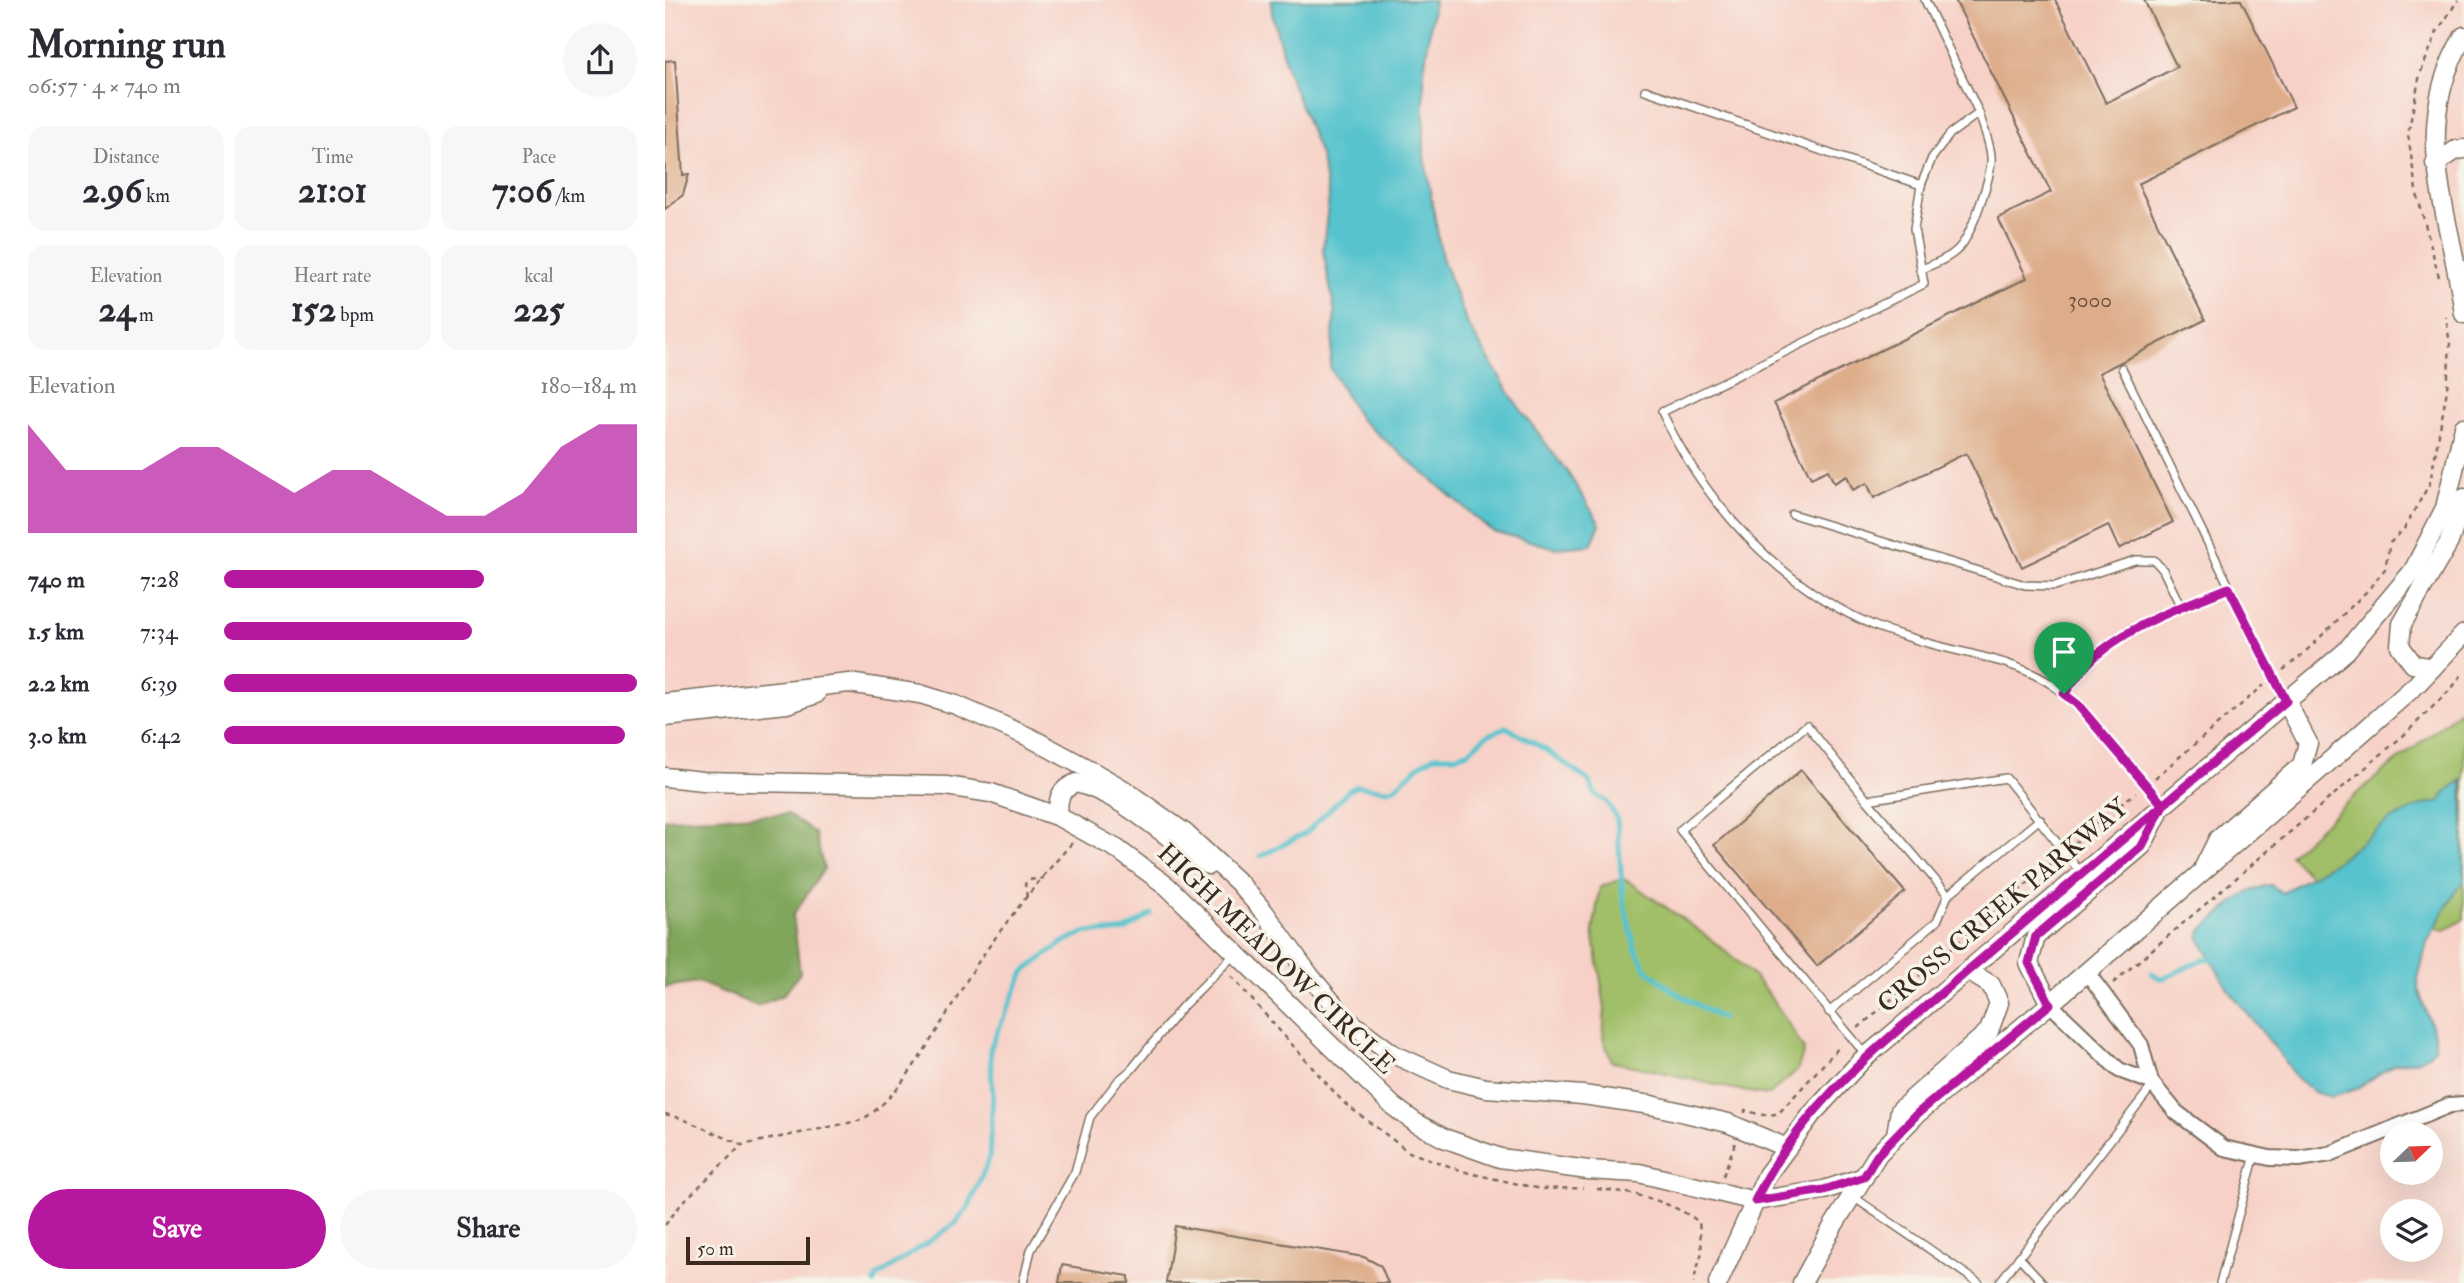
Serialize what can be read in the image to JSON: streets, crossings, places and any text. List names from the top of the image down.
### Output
{
  "streets": {
    "street": ["CROSS CREEK PARKWAY", "HIGH MEADOW CIRCLE"]
  },
  "crossings": [
    ["CROSS CREEK PARKWAY", "HIGH MEADOW CIRCLE"]
  ],
  "house_numbers": ["3000"],
  "scale_bar": "50 m",
  "north": "top right",
  "page": {
    "heading": ["Morning run", "06:57 · 4 × 740 m"],
    "stats": [
      ["Distance", "2.96 km"],
      ["Time", "21:01"],
      ["Pace", "7:06 /km"],
      ["Elevation", "24 m"],
      ["Heart rate", "152 bpm"],
      ["kcal", "225"]
    ],
    "chart": ["Elevation", "180–184 m"],
    "list": [
      {
        "name": "740 m",
        "note": "7:28"
      },
      {
        "name": "1.5 km",
        "note": "7:34"
      },
      {
        "name": "2.2 km",
        "note": "6:39"
      },
      {
        "name": "3.0 km",
        "note": "6:42"
      }
    ],
    "buttons": ["Save", "Share"],
    "scale": "50 m"
  }
}
